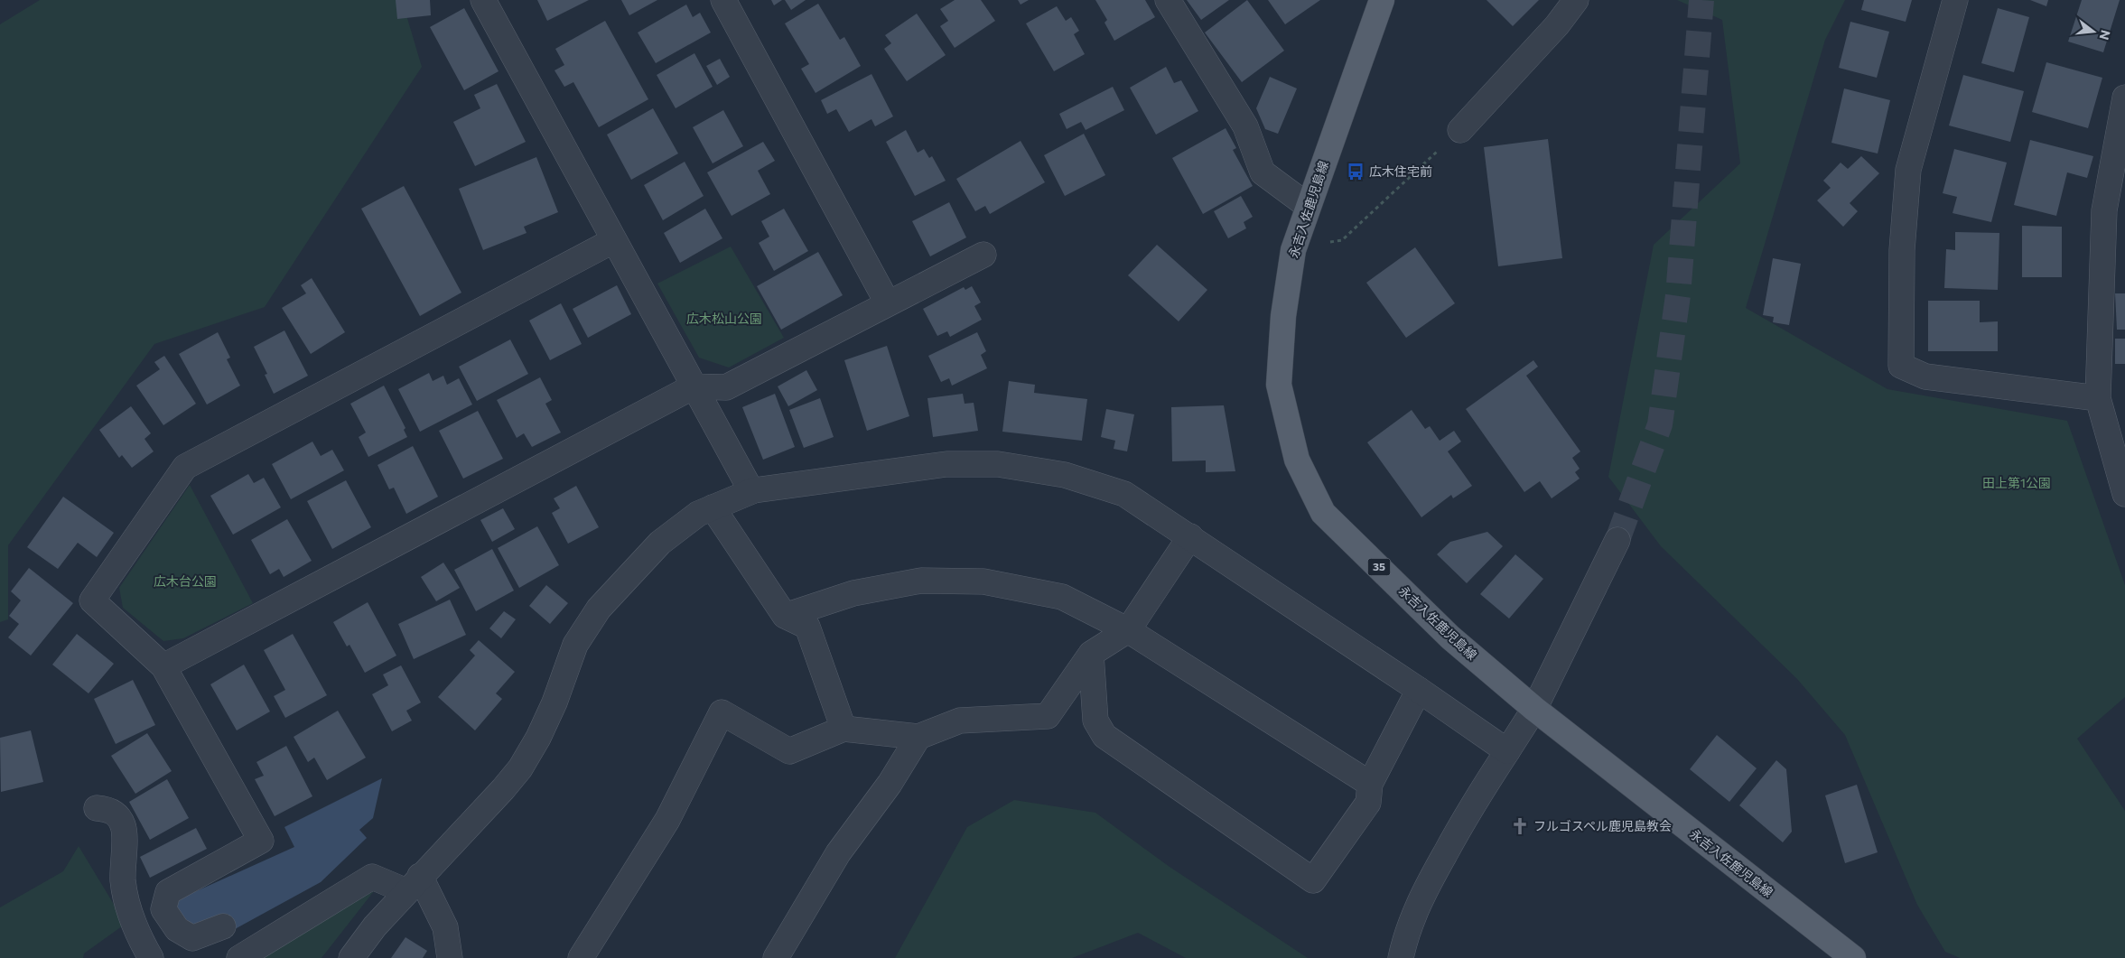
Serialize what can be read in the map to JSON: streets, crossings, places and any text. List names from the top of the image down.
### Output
{
  "streets": {
    "main road": ["永吉入佐鹿児島線", "35"]
  },
  "parks": ["広木松山公園", "田上第1公園", "広木台公園"],
  "places": {
    "bus stop": ["広木住宅前"],
    "church": ["フルゴスペル鹿児島教会"]
  },
  "north": "right"
}
